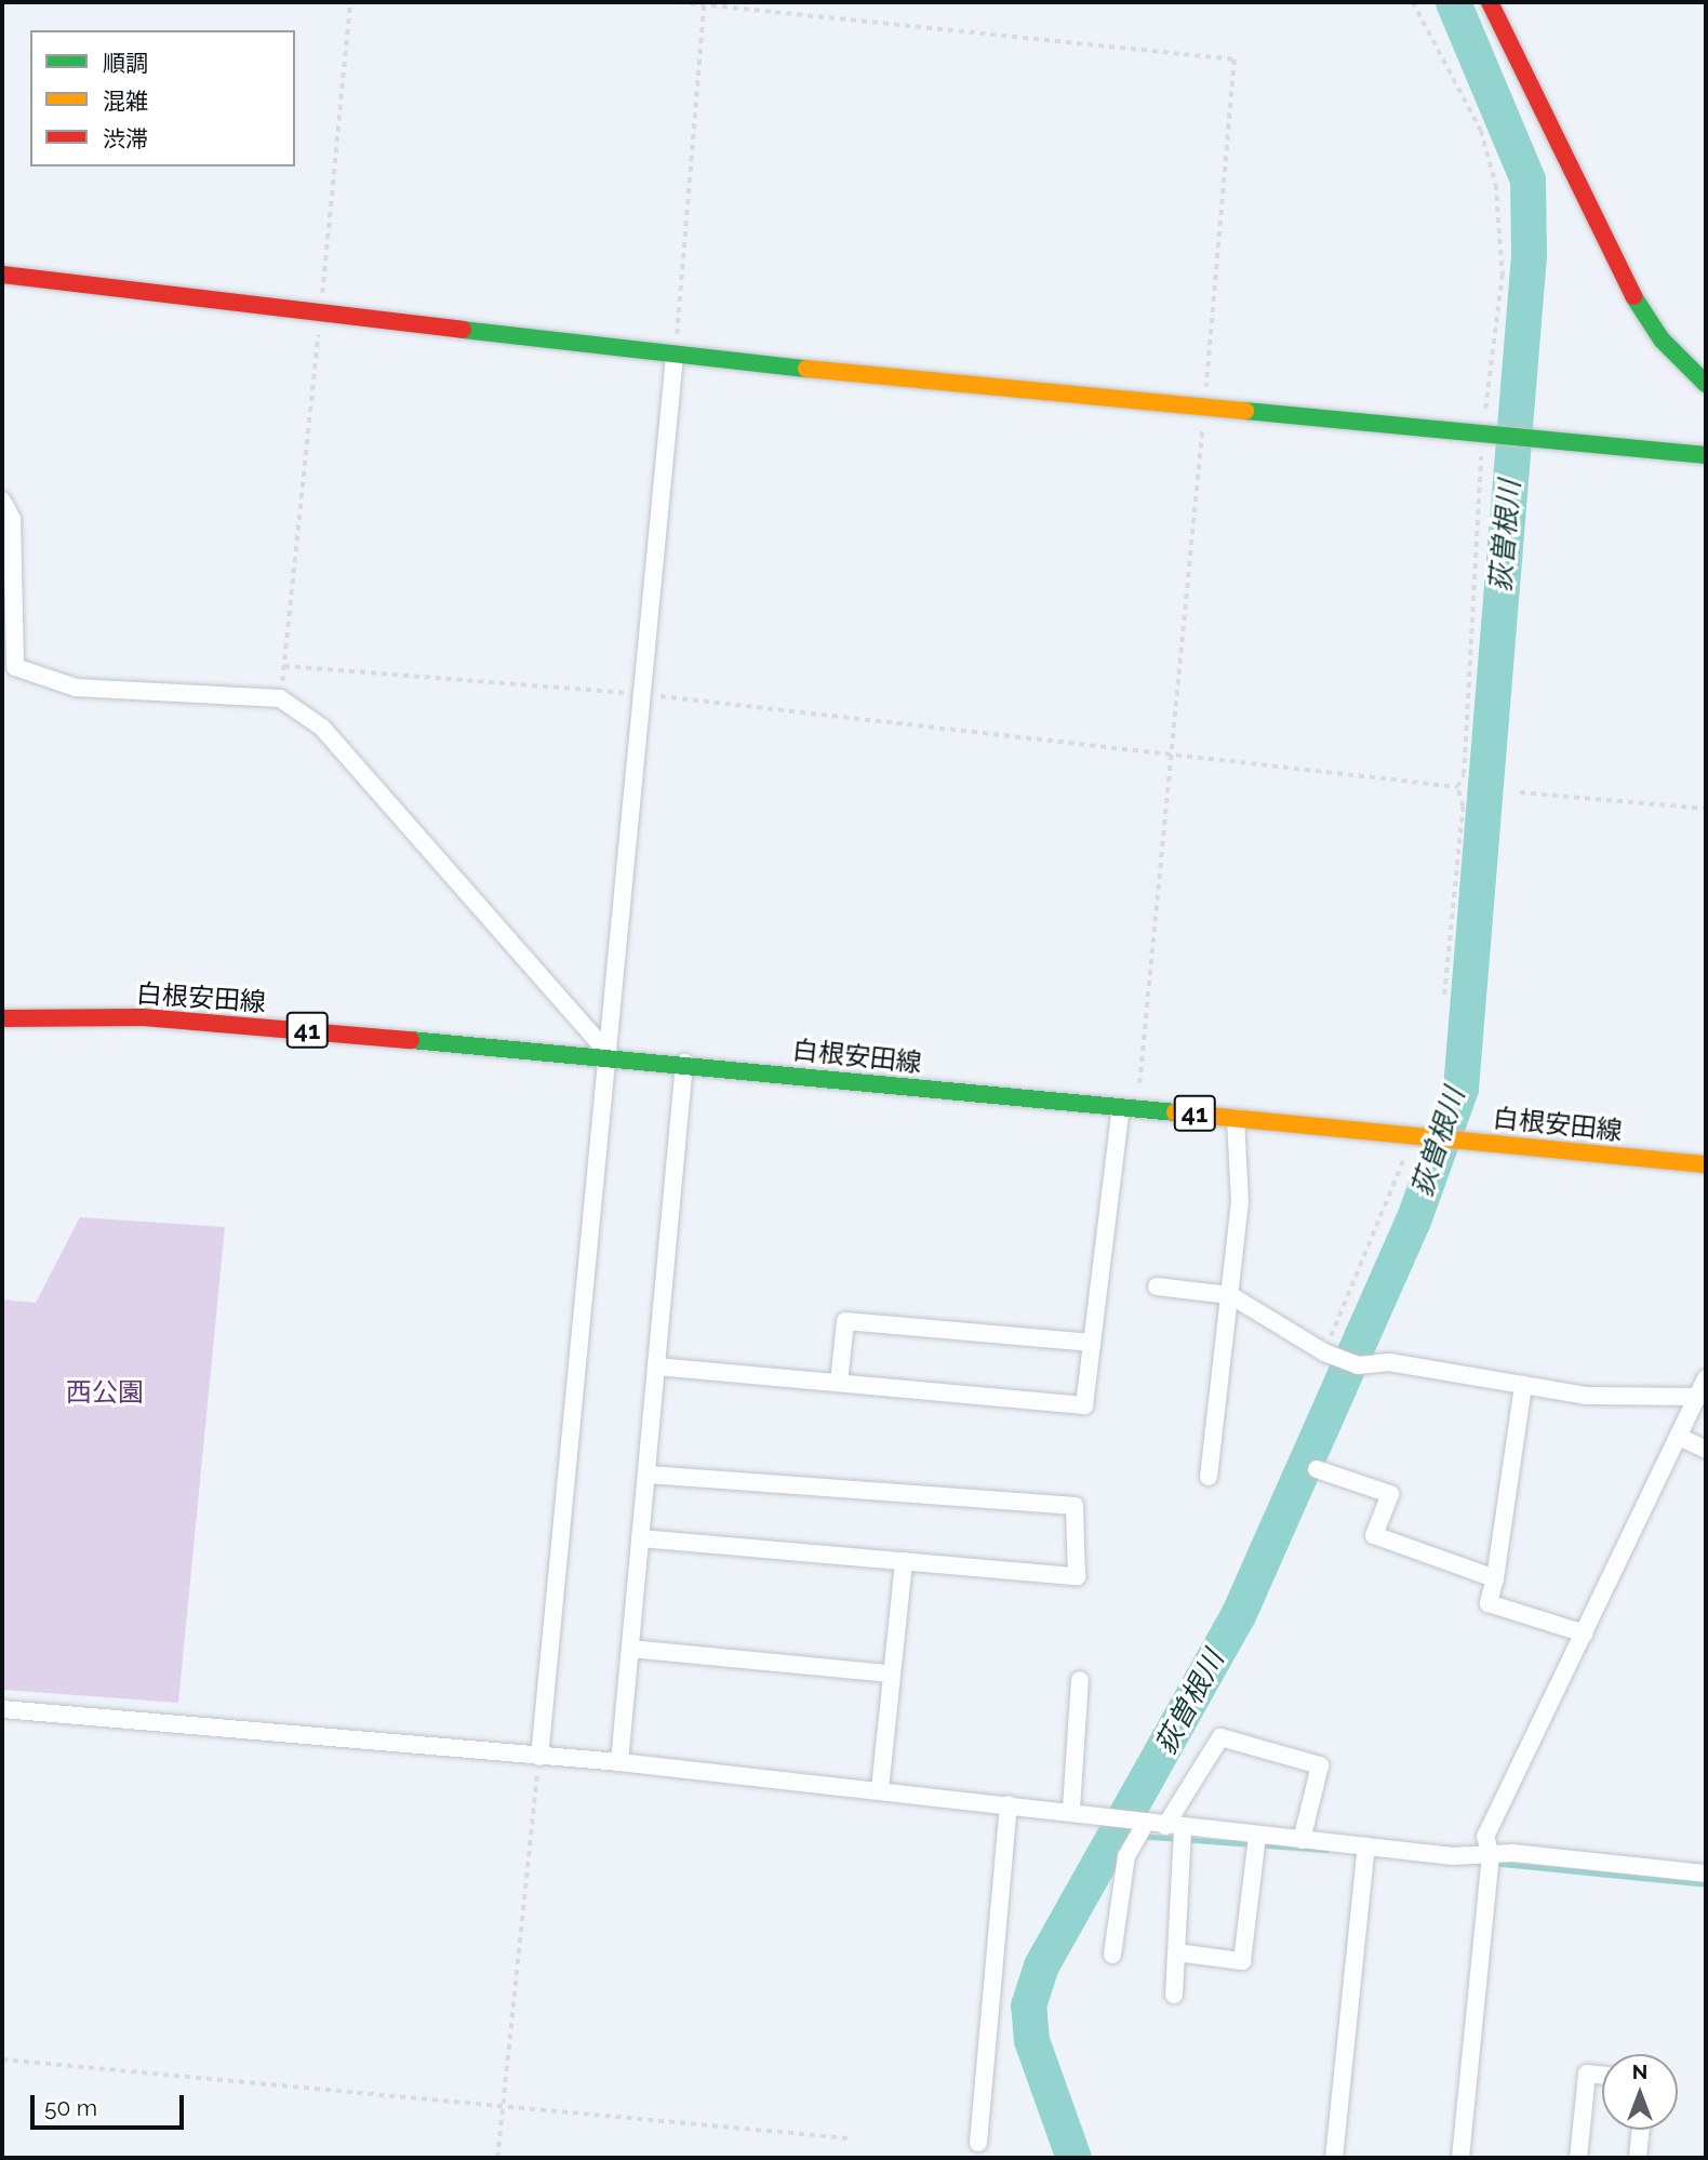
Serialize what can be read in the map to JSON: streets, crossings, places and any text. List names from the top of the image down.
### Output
{
  "streets": {
    "street": ["白根安田線", "41"]
  },
  "water": ["荻曽根川"],
  "parks": ["西公園"],
  "legend": ["順調", "混雑", "渋滞"],
  "scale_bar": "50 m",
  "north": "top"
}
